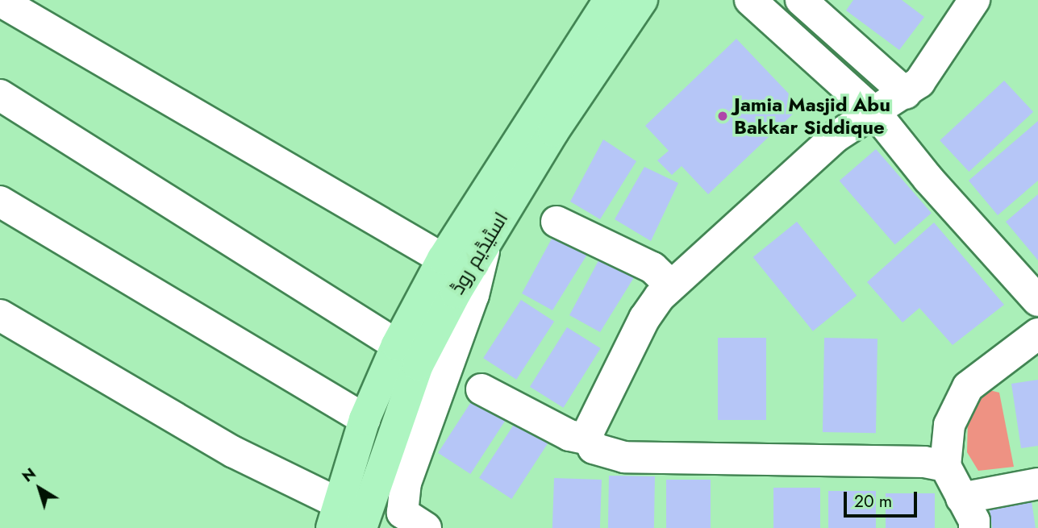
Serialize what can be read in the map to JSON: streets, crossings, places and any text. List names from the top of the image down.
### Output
{
  "streets": {
    "main road": ["اسٹیڈیم روڈ"]
  },
  "places": ["Jamia Masjid Abu Bakkar Siddique"],
  "scale_bar": "20 m",
  "north": "top left"
}
